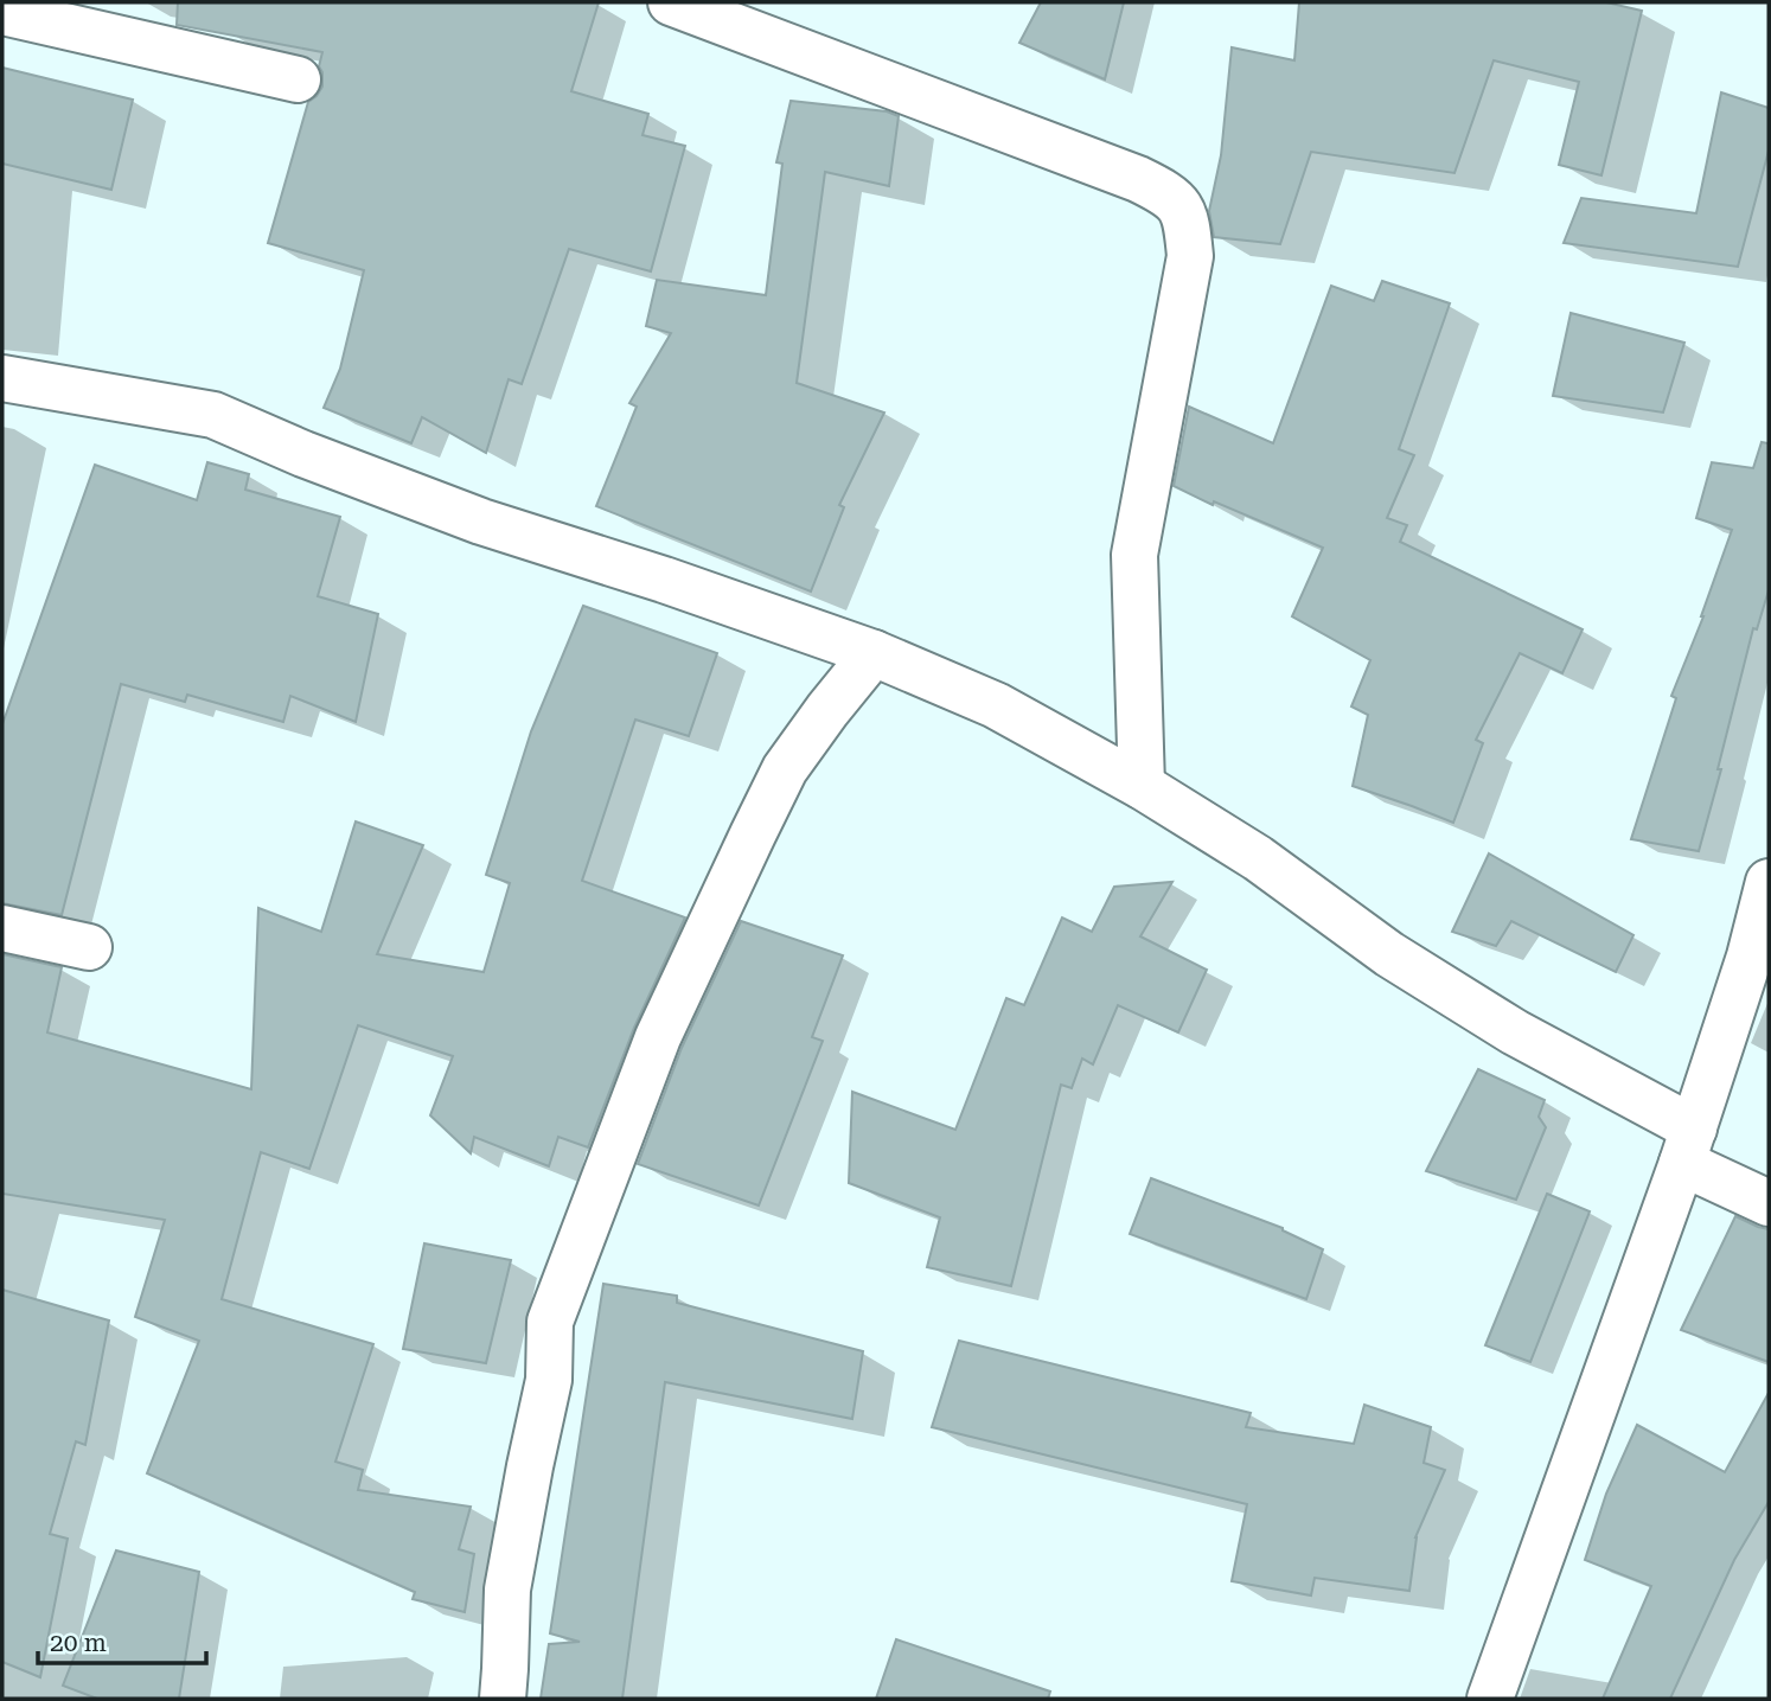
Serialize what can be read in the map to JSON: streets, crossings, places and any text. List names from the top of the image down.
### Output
{
  "scale_bar": "20 m"
}
